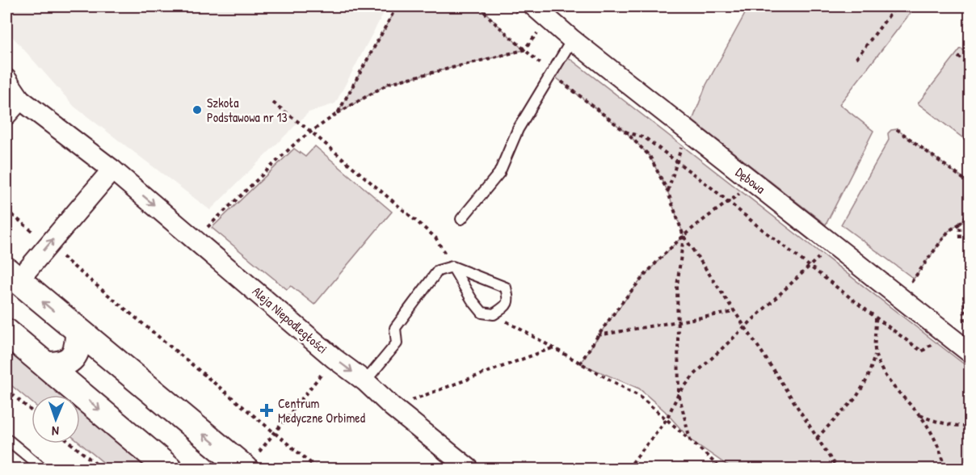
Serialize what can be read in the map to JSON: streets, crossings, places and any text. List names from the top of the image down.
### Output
{
  "streets": {
    "street": ["Dębowa", "Aleja Niepodległości"]
  },
  "places": {
    "other": ["Szkoła Podstawowa nr 13"],
    "health": ["Centrum Medyczne Orbimed"]
  },
  "north": "bottom"
}
